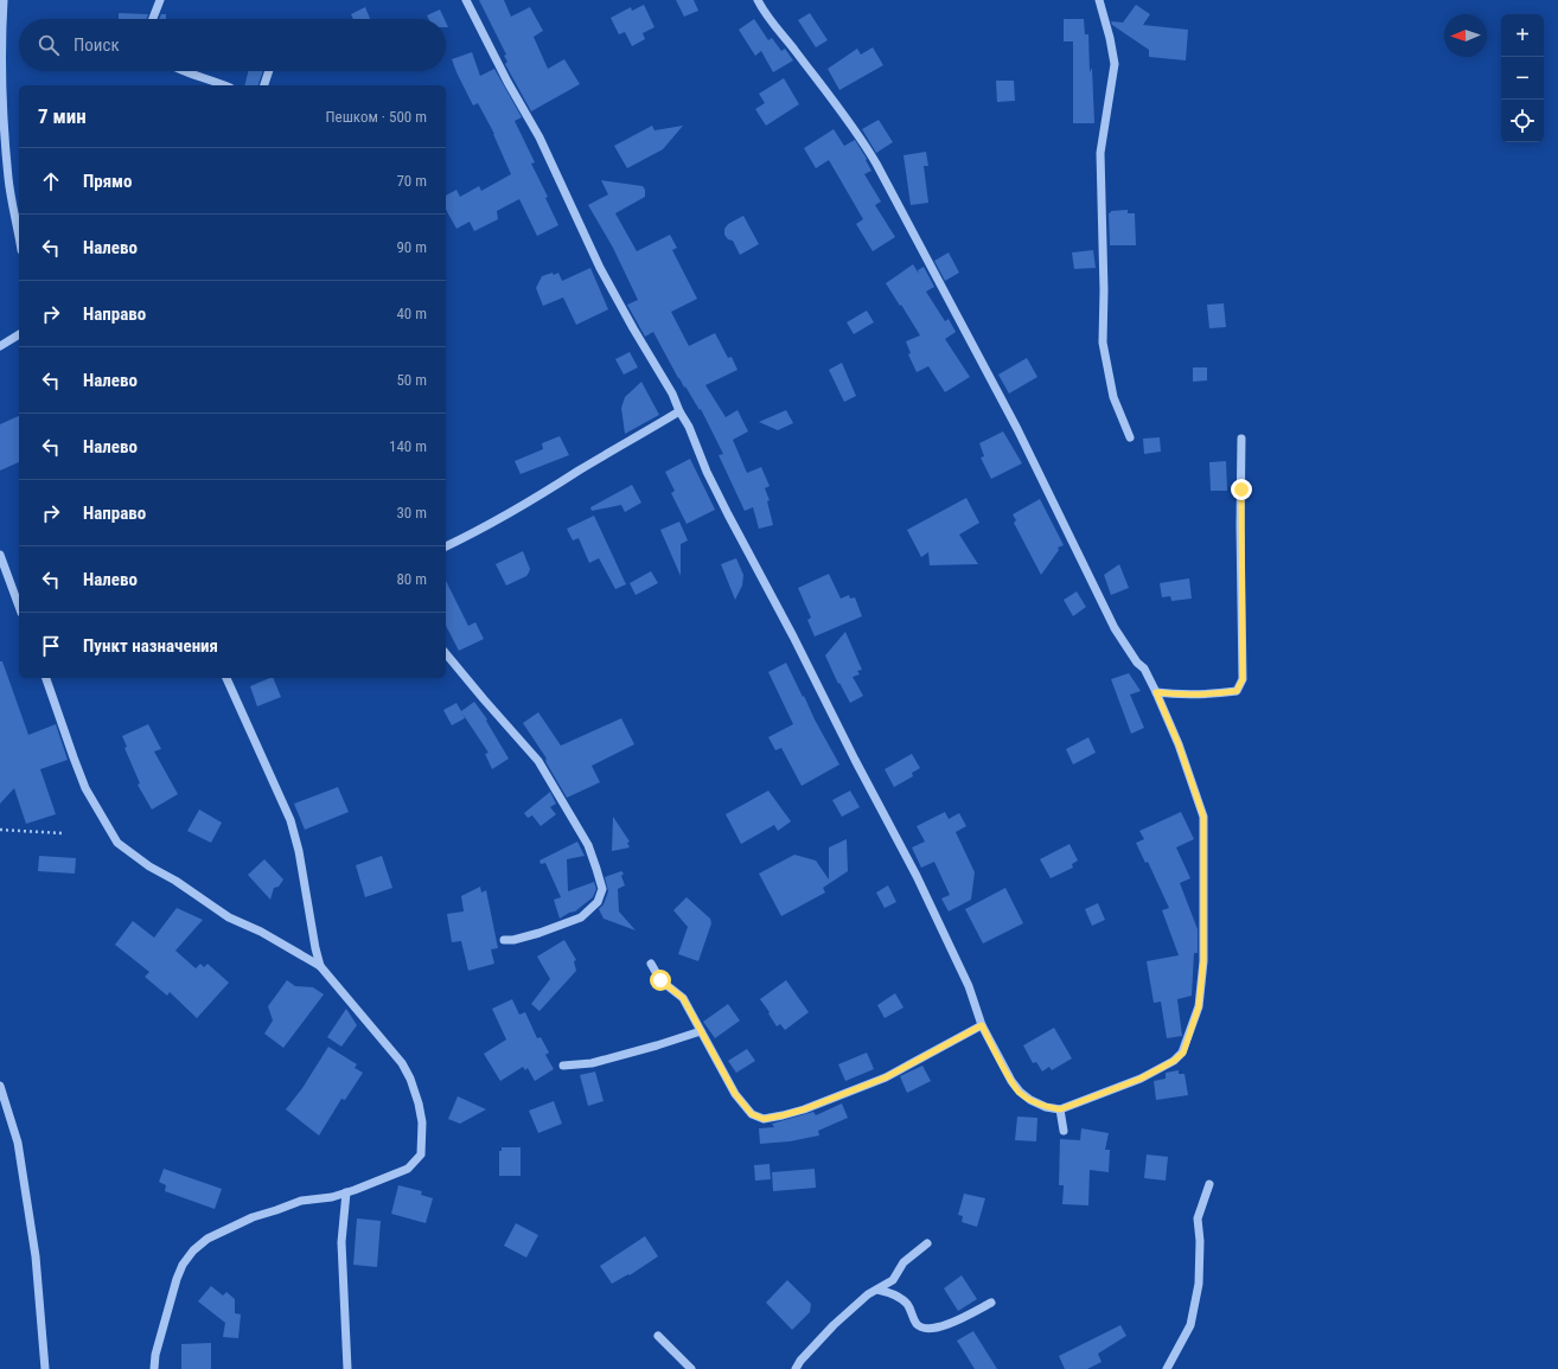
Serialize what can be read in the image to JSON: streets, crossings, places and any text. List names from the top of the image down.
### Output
{
  "north": "left",
  "page": {
    "map_buttons": ["+", "−"],
    "search": "Поиск",
    "heading": ["7 мин", "Пешком · 500 m"],
    "list": [
      ["Прямо", "70 m"],
      ["Налево", "90 m"],
      ["Направо", "40 m"],
      ["Налево", "50 m"],
      ["Налево", "140 m"],
      ["Направо", "30 m"],
      ["Налево", "80 m"],
      "Пункт назначения"
    ]
  }
}
